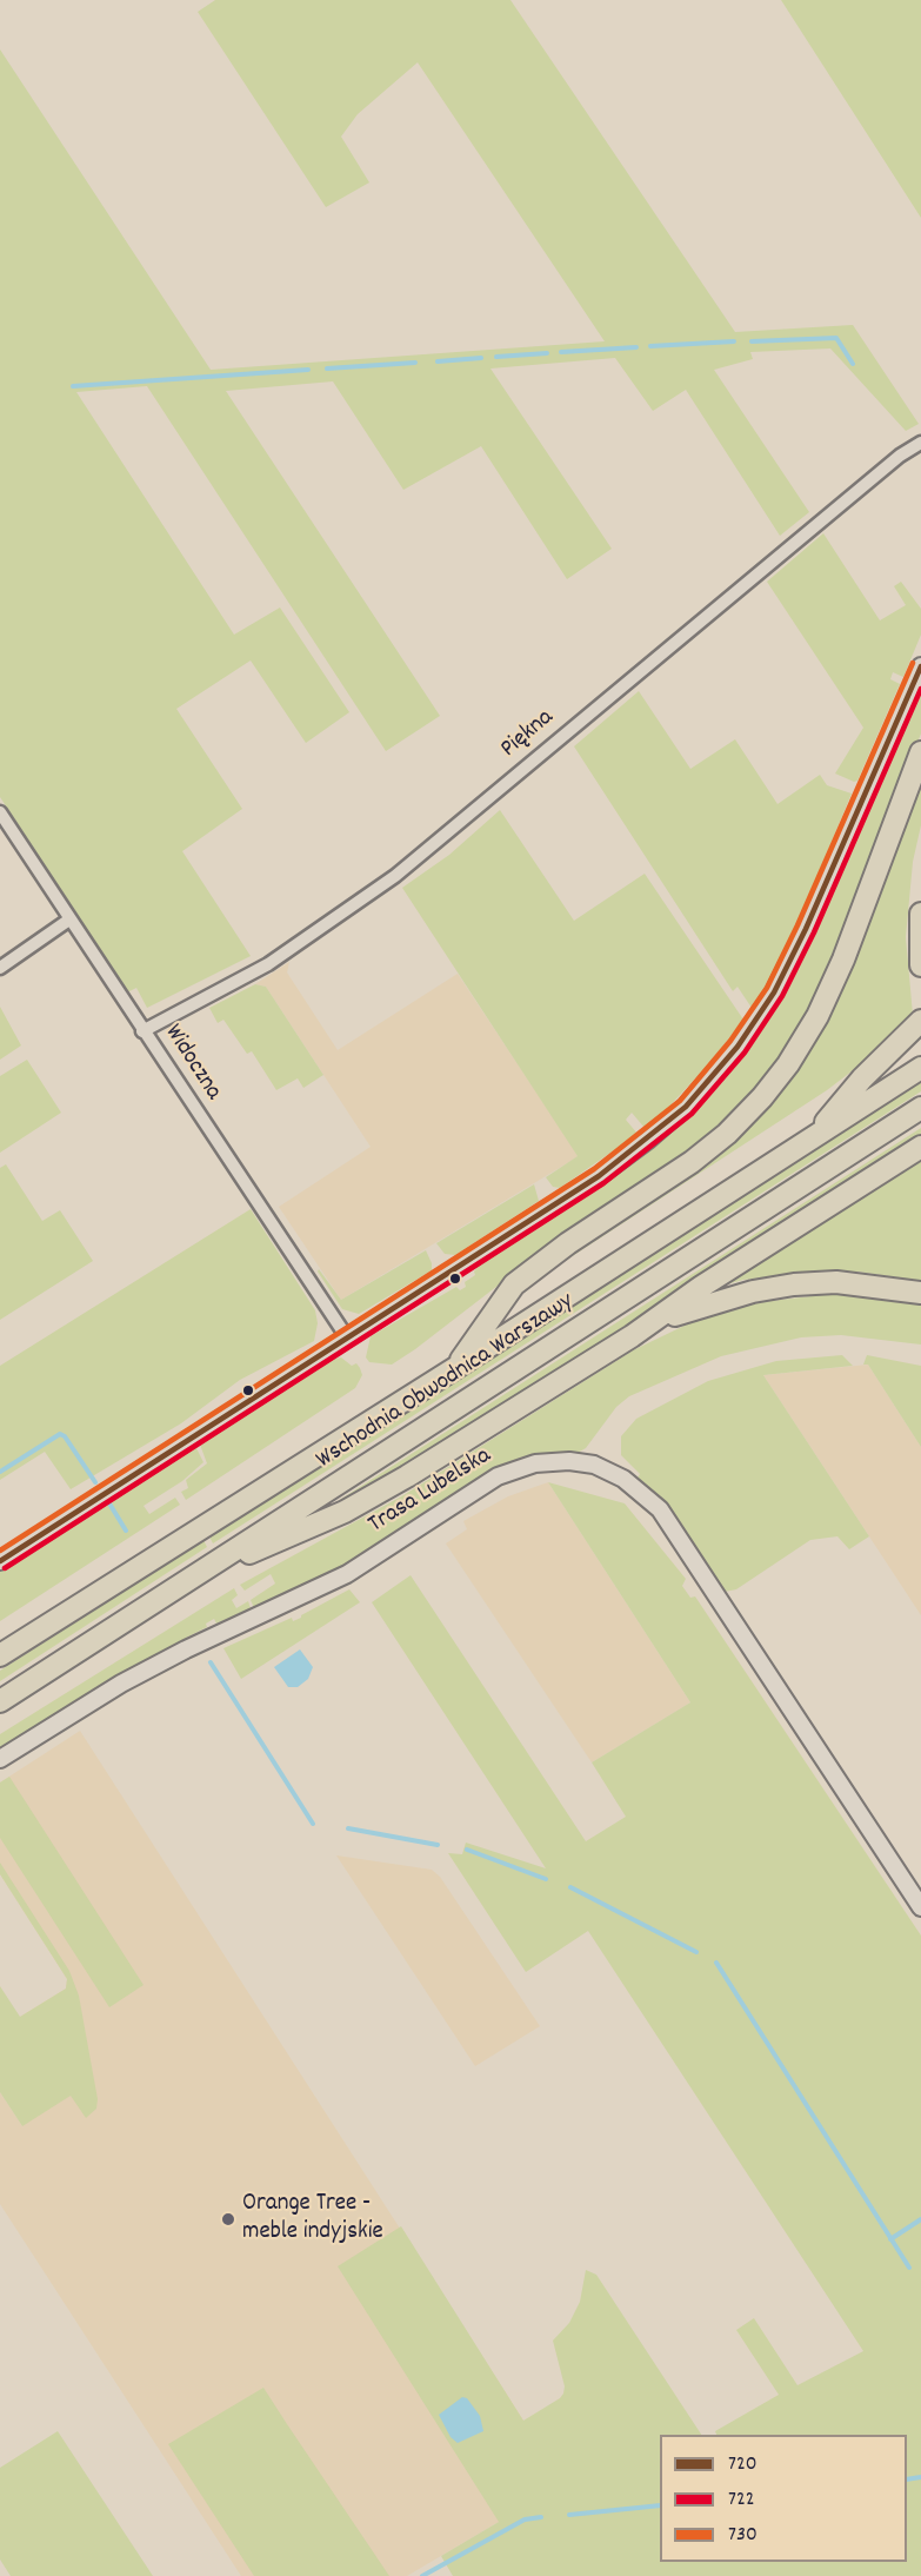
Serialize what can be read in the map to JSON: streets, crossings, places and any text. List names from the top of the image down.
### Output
{
  "streets": {
    "highway": ["Wschodnia Obwodnica Warszawy"],
    "street": ["Piękna", "Widoczna", "Trasa Lubelska"]
  },
  "crossings": [
    ["Piękna", "Widoczna"]
  ],
  "places": ["Orange Tree - meble indyjskie"],
  "lines": ["transit line 730", "transit line 720", "transit line 722"],
  "legend": ["720", "722", "730"]
}
